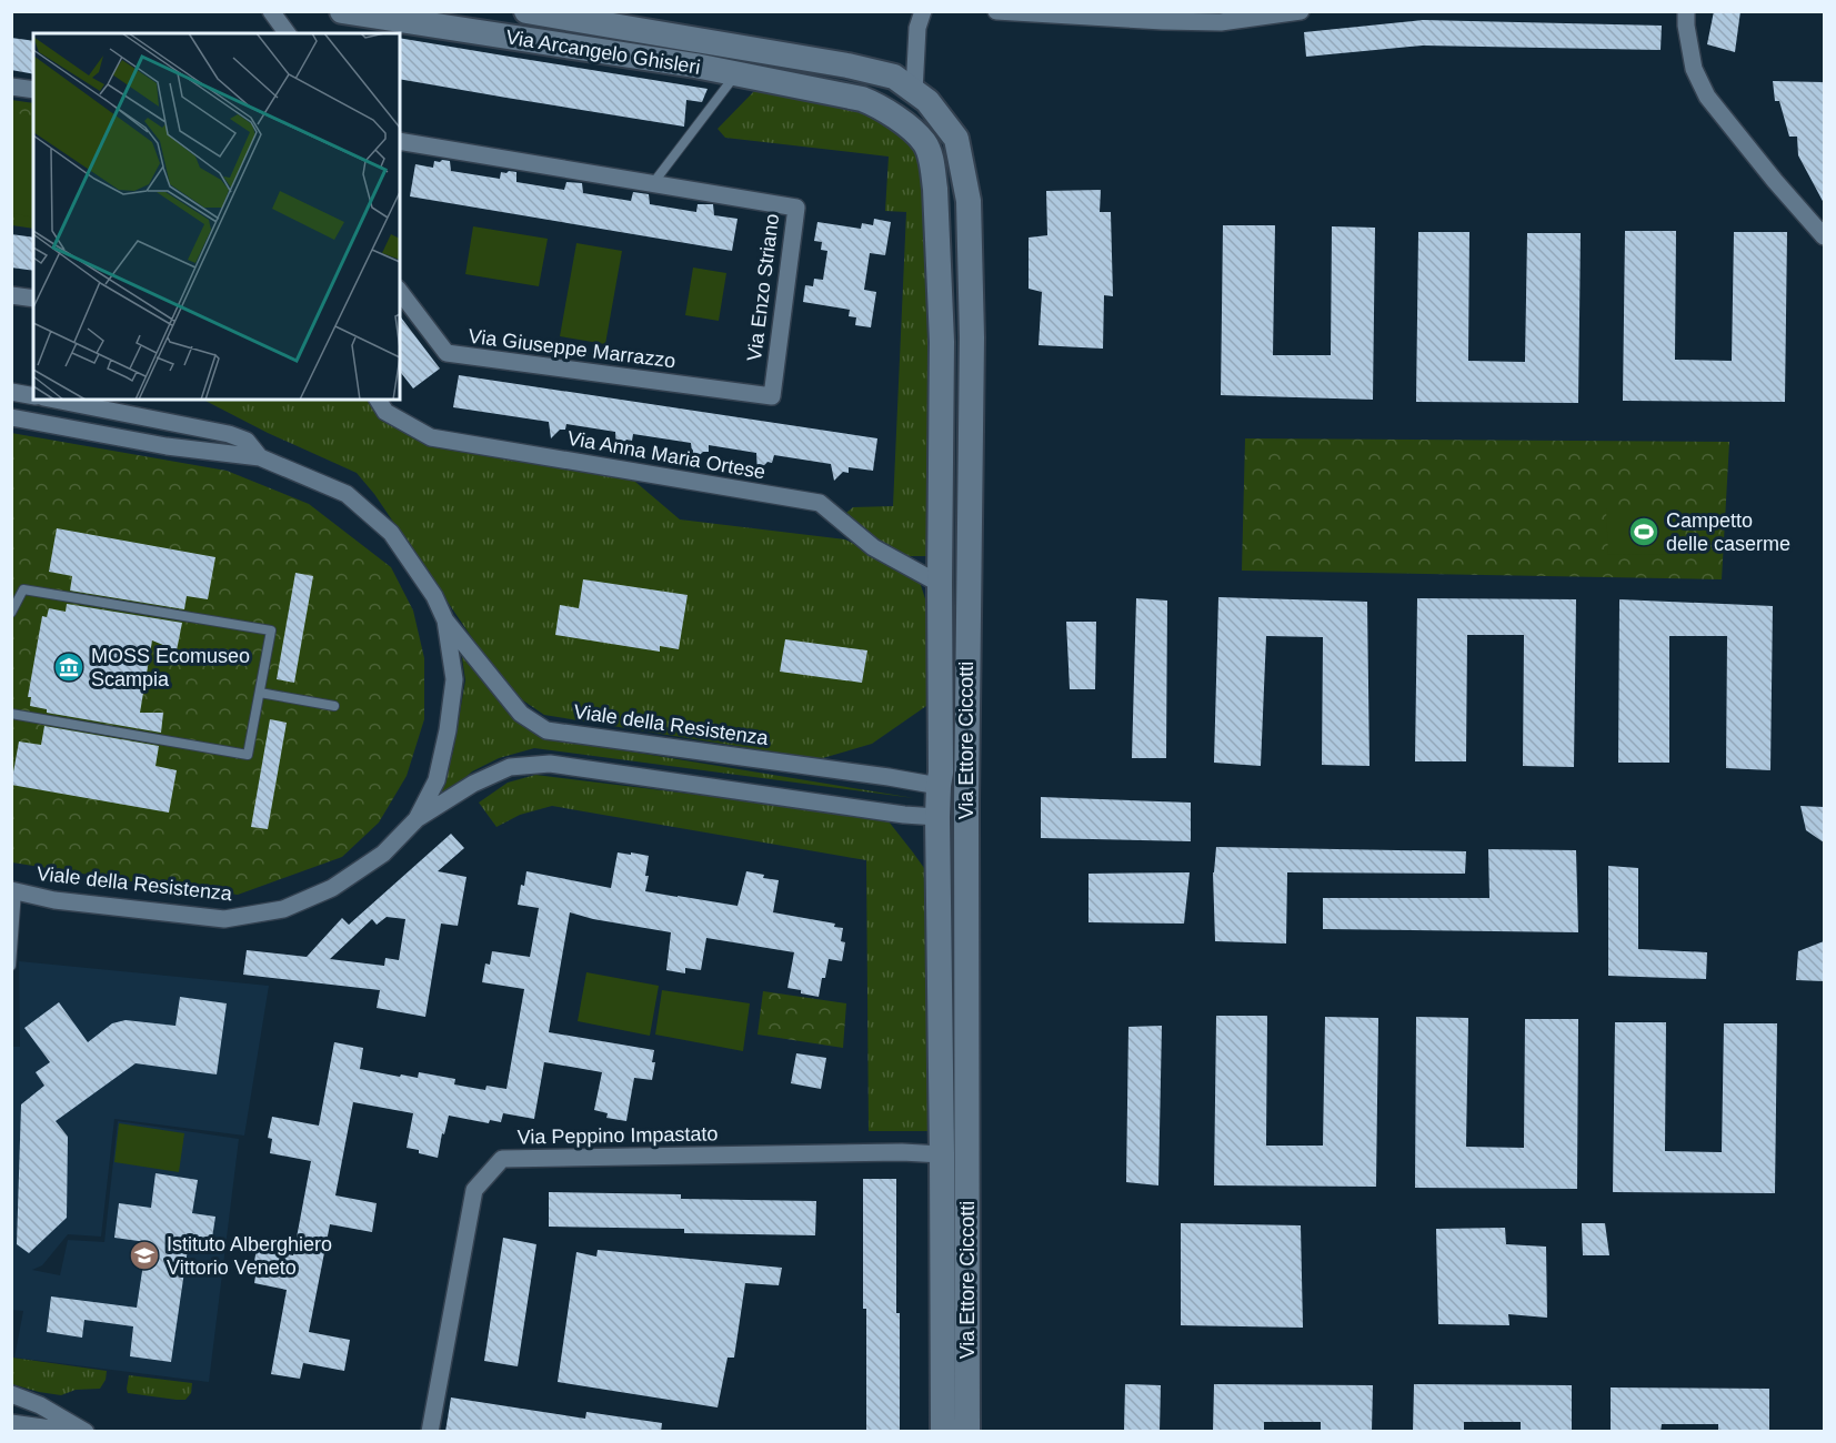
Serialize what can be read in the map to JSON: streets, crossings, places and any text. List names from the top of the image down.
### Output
{
  "streets": {
    "street": [
      "Via Arcangelo Ghisleri",
      "Via Enzo Striano",
      "Via Giuseppe Marrazzo",
      "Via Anna Maria Ortese",
      "Viale della Resistenza",
      "Via Ettore Ciccotti",
      "Via Peppino Impastato"
    ]
  },
  "crossings": [
    ["Via Arcangelo Ghisleri", "Via Ettore Ciccotti"],
    ["Via Enzo Striano", "Via Giuseppe Marrazzo"],
    ["Via Anna Maria Ortese", "Via Ettore Ciccotti"],
    ["Viale della Resistenza", "Via Ettore Ciccotti"],
    ["Via Ettore Ciccotti", "Via Peppino Impastato"]
  ],
  "places": {
    "sports": ["Campetto delle caserme"],
    "museum": ["MOSS Ecomuseo Scampia"],
    "school or university": ["Istituto Alberghiero Vittorio Veneto"]
  }
}
